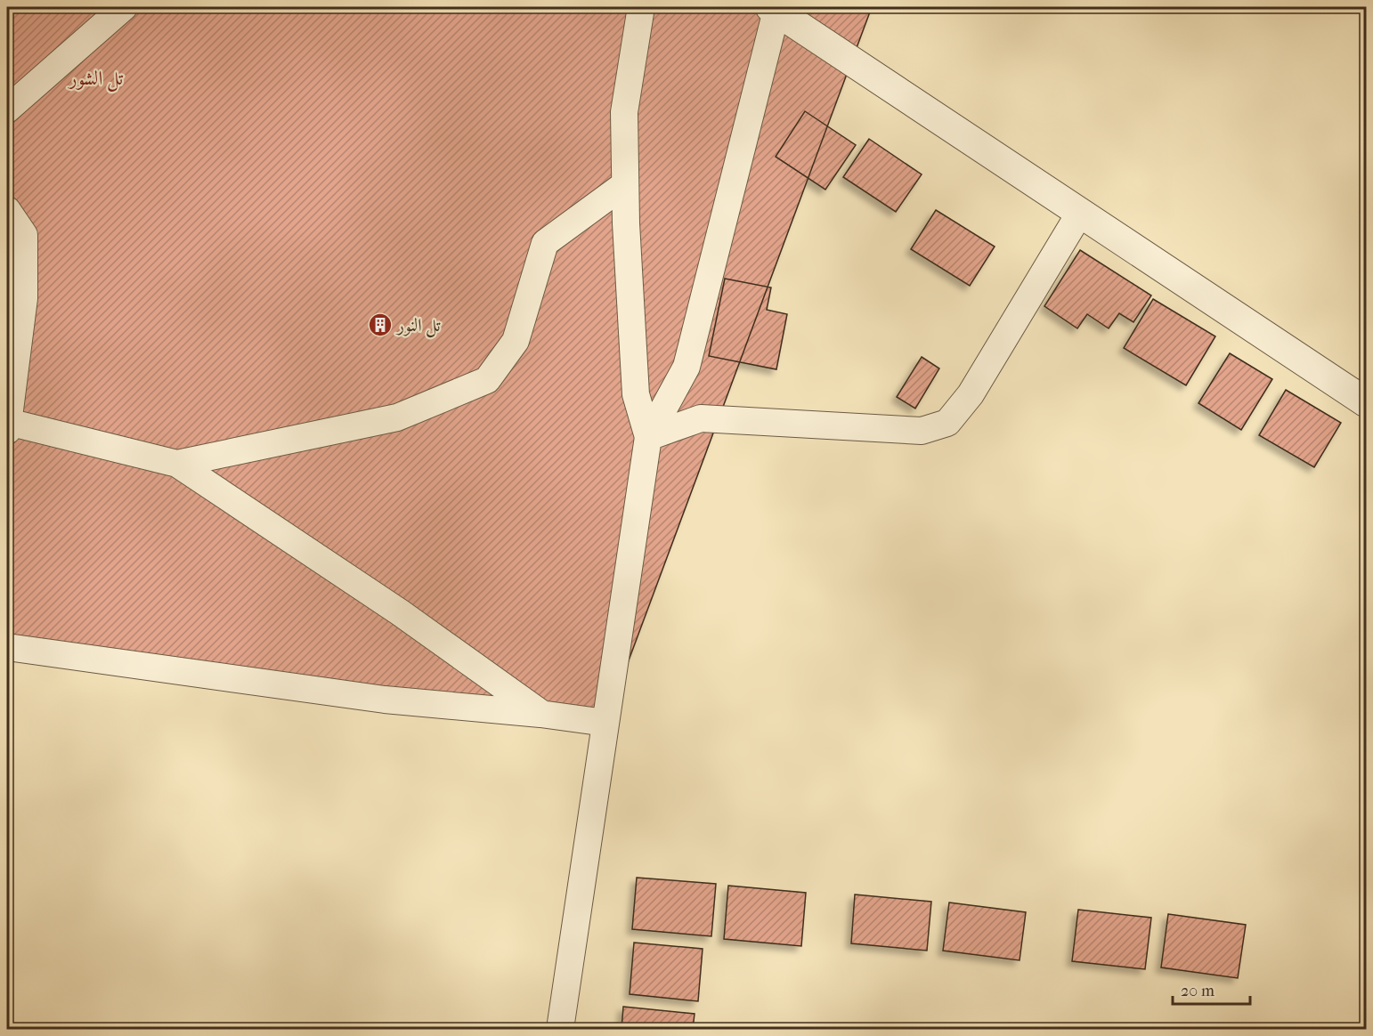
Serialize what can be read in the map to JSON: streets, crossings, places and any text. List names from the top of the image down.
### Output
{
  "districts": ["تل الشور"],
  "places": {
    "building": ["تل النور"]
  },
  "scale_bar": "20 m"
}
